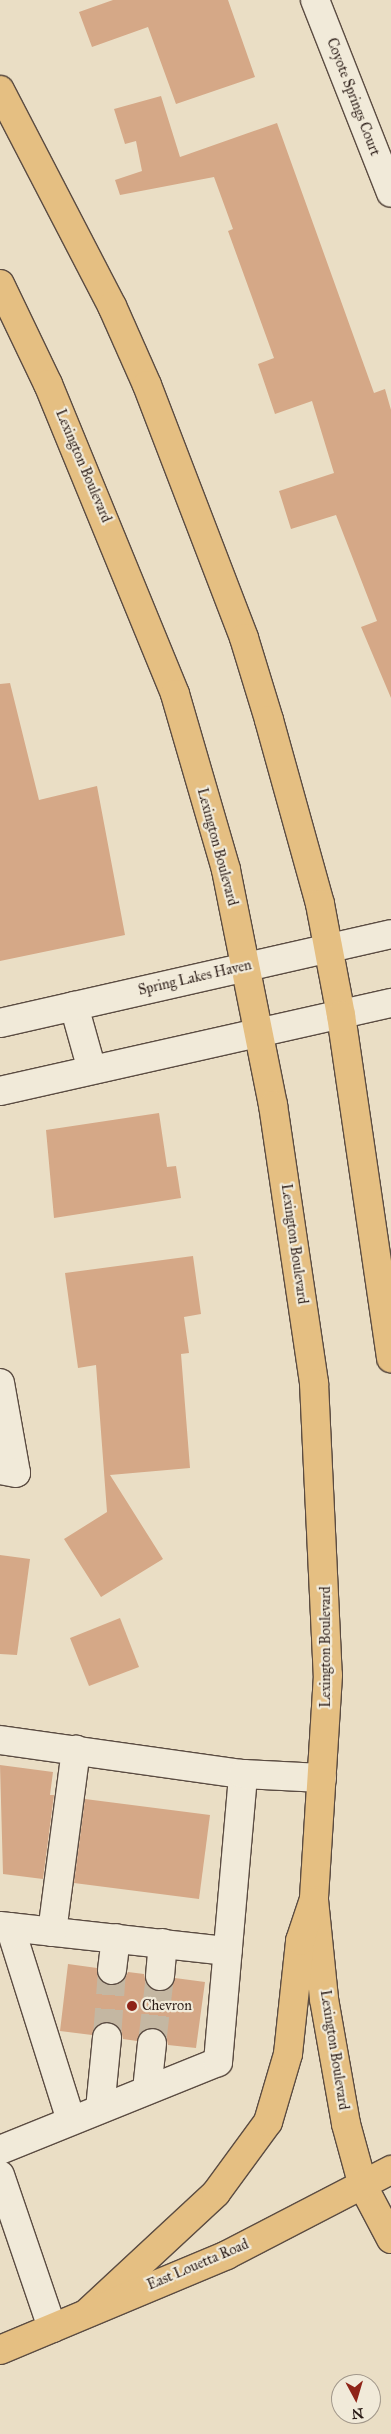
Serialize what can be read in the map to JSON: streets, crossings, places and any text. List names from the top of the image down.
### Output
{
  "streets": {
    "main road": ["Lexington Boulevard", "East Louetta Road"],
    "street": ["Coyote Springs Court", "Spring Lakes Haven"]
  },
  "crossings": [
    ["Lexington Boulevard", "Spring Lakes Haven"],
    ["Lexington Boulevard", "East Louetta Road"]
  ],
  "places": ["Chevron"],
  "north": "bottom"
}
